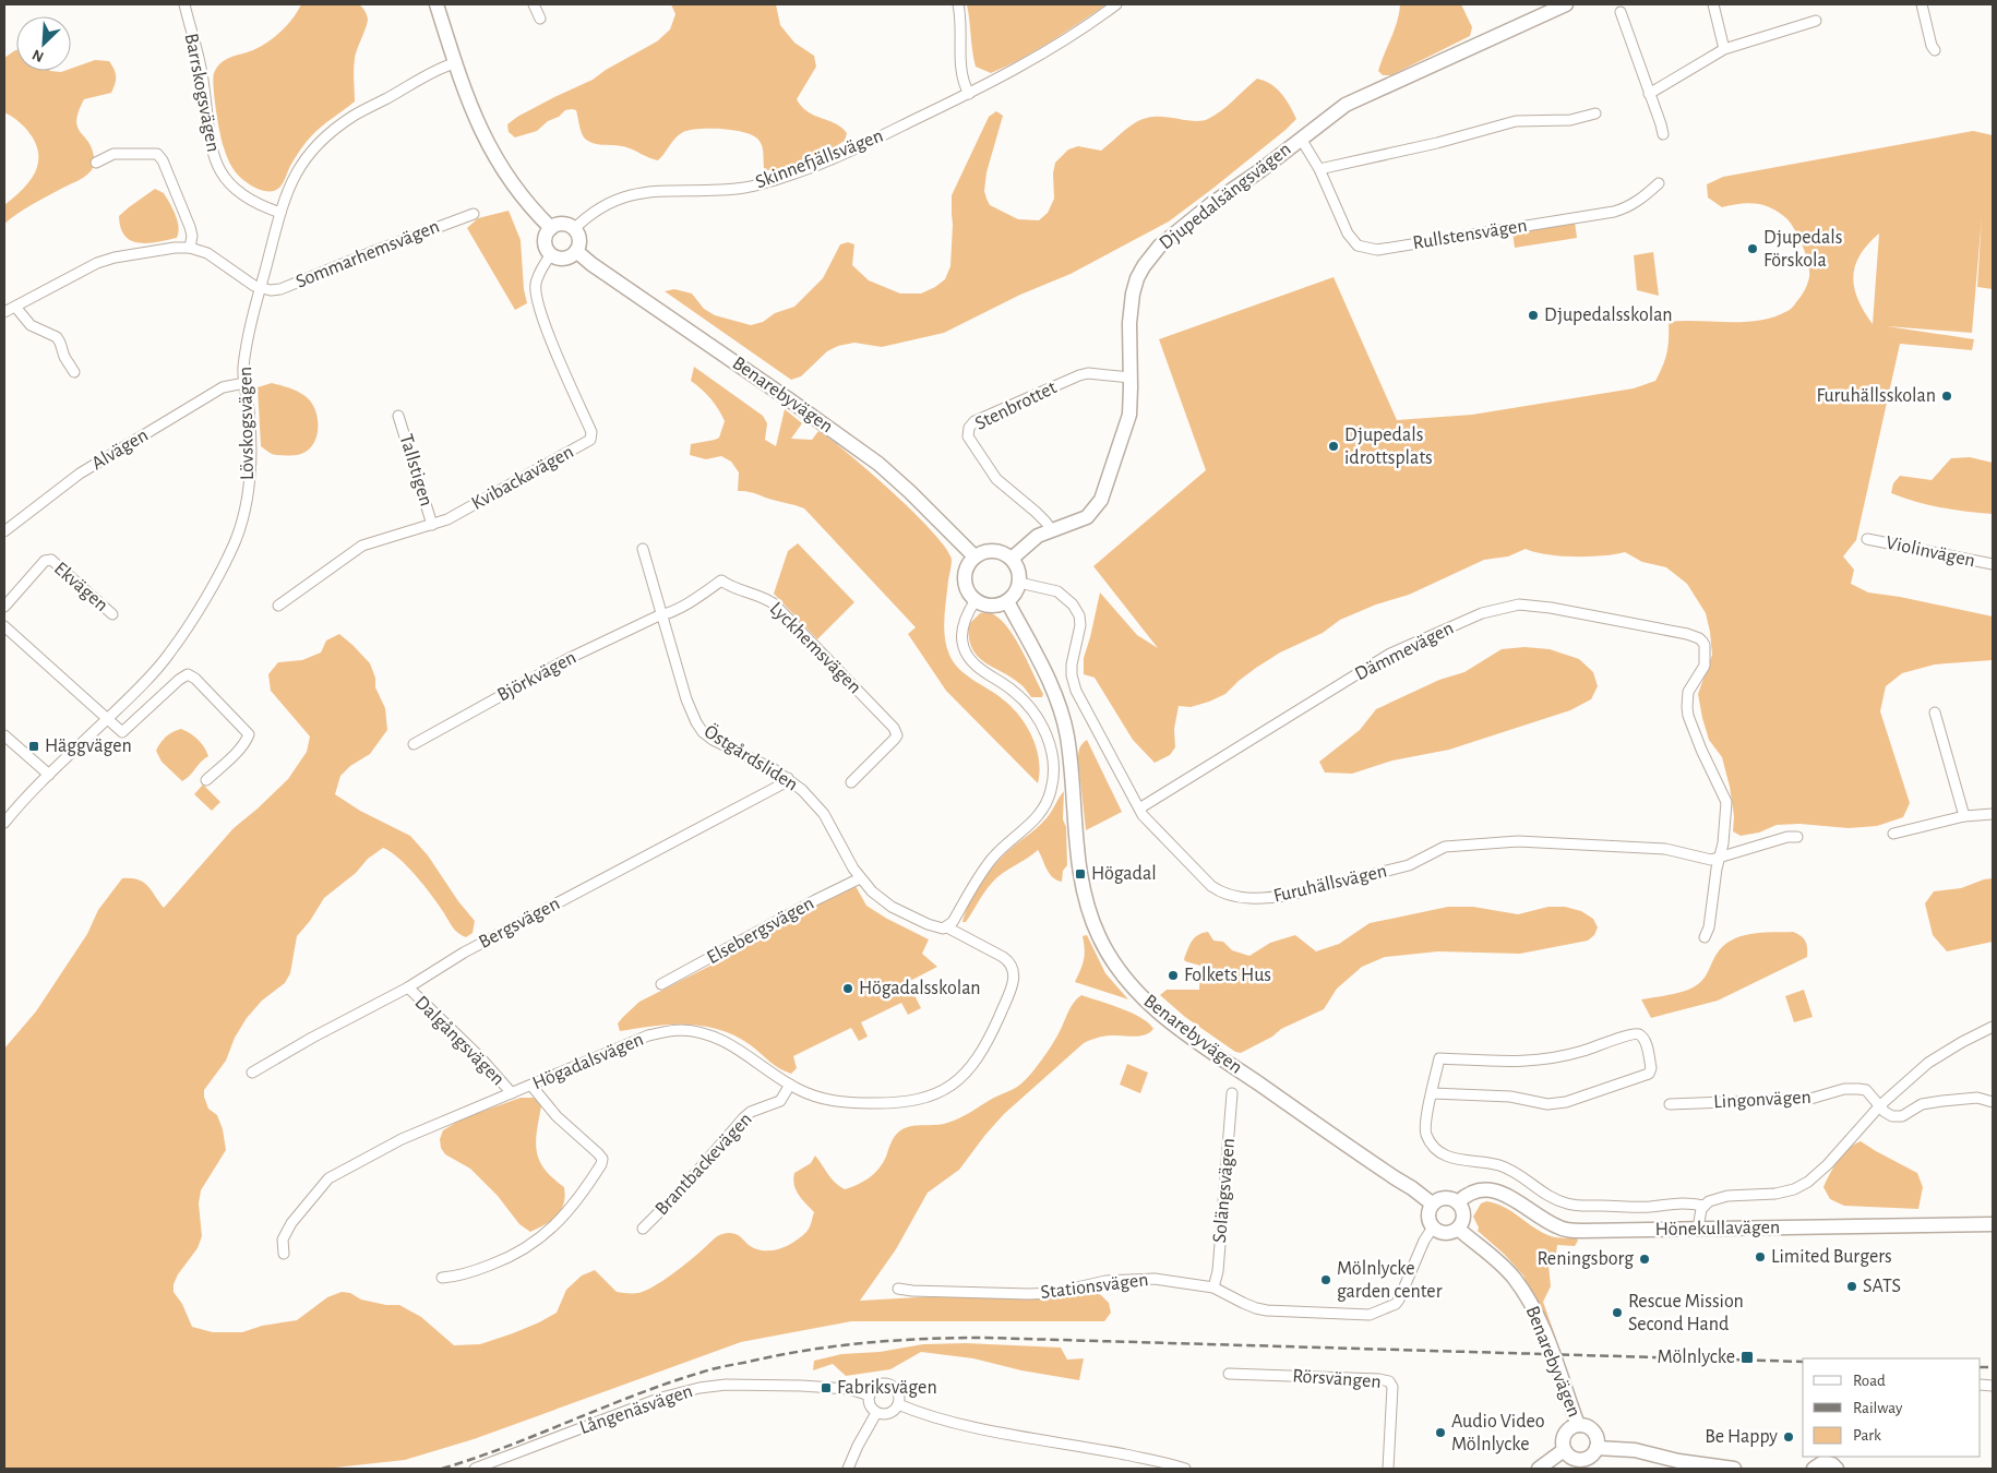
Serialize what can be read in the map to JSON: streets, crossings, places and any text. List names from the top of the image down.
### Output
{
  "streets": {
    "street": [
      "Barrskogsvägen",
      "Skinnefjällsvägen",
      "Djupedalsängsvägen",
      "Rullstensvägen",
      "Sommarhemsvägen",
      "Benarebyvägen",
      "Stenbrottet",
      "Lövskogsvägen",
      "Alvägen",
      "Tallstigen",
      "Kvibackavägen",
      "Violinvägen",
      "Ekvägen",
      "Lyckhemsvägen",
      "Dämmevägen",
      "Björkvägen",
      "Östgårdsliden",
      "Furuhällsvägen",
      "Bergsvägen",
      "Elsebergsvägen",
      "Dalgångsvägen",
      "Högadalsvägen",
      "Lingonvägen",
      "Brantbackevägen",
      "Solängsvägen",
      "Hönekullavägen",
      "Stationsvägen",
      "Rörsvängen",
      "Långenäsvägen"
    ]
  },
  "crossings": [
    ["Barrskogsvägen", "Lövskogsvägen"],
    ["Skinnefjällsvägen", "Benarebyvägen"],
    ["Skinnefjällsvägen", "Kvibackavägen"],
    ["Djupedalsängsvägen", "Rullstensvägen"],
    ["Djupedalsängsvägen", "Benarebyvägen"],
    ["Djupedalsängsvägen", "Stenbrottet"],
    ["Djupedalsängsvägen", "Furuhällsvägen"],
    ["Sommarhemsvägen", "Lövskogsvägen"],
    ["Benarebyvägen", "Kvibackavägen"],
    ["Benarebyvägen", "Furuhällsvägen"],
    ["Benarebyvägen", "Hönekullavägen"],
    ["Benarebyvägen", "Stationsvägen"],
    ["Lövskogsvägen", "Alvägen"],
    ["Tallstigen", "Kvibackavägen"],
    ["Lyckhemsvägen", "Björkvägen"],
    ["Lyckhemsvägen", "Östgårdsliden"],
    ["Dämmevägen", "Furuhällsvägen"],
    ["Björkvägen", "Östgårdsliden"],
    ["Östgårdsliden", "Bergsvägen"],
    ["Östgårdsliden", "Elsebergsvägen"],
    ["Östgårdsliden", "Högadalsvägen"],
    ["Bergsvägen", "Dalgångsvägen"],
    ["Dalgångsvägen", "Högadalsvägen"],
    ["Högadalsvägen", "Brantbackevägen"],
    ["Solängsvägen", "Stationsvägen"],
    ["Hönekullavägen", "Stationsvägen"]
  ],
  "places": {
    "other": [
      "Djupedals Förskola",
      "Djupedalsskolan",
      "Furuhällsskolan",
      "Djupedals idrottsplats",
      "Folkets Hus",
      "Högadalsskolan",
      "Limited Burgers",
      "Reningsborg",
      "Mölnlycke garden center",
      "SATS",
      "Rescue Mission Second Hand",
      "Audio Video Mölnlycke",
      "Be Happy"
    ],
    "transit": [
      "Häggvägen",
      "Högadal",
      "Mölnlycke",
      "Fabriksvägen"
    ]
  },
  "legend": ["Road", "Railway", "Park"],
  "north": "bottom left"
}
